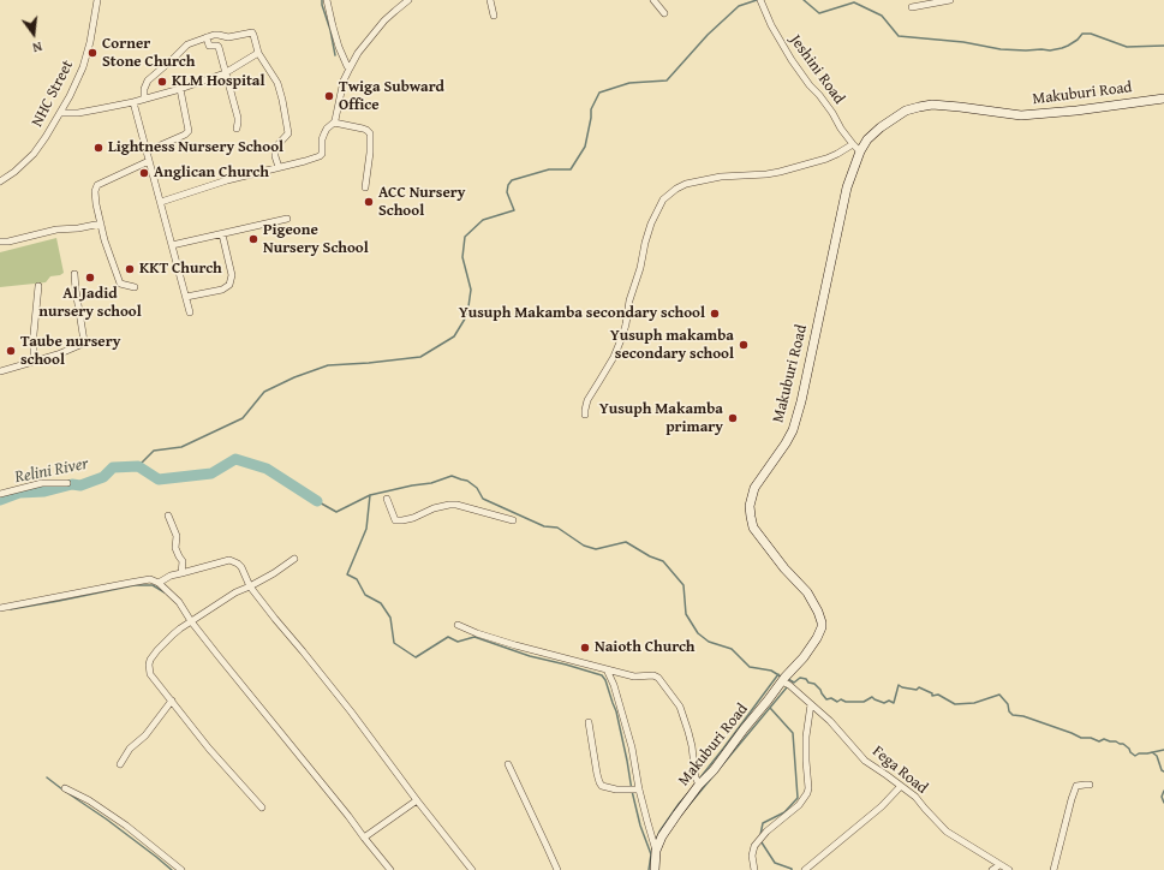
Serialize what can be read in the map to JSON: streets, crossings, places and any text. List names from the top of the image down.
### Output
{
  "streets": {
    "street": [
      "Jeshini Road",
      "NHC Street",
      "Makuburi Road",
      "Fega Road"
    ]
  },
  "crossings": [
    ["Jeshini Road", "Makuburi Road"],
    ["Makuburi Road", "Fega Road"]
  ],
  "water": ["Relini River"],
  "places": [
    "Corner Stone Church",
    "KLM Hospital",
    "Twiga Subward Office",
    "Lightness Nursery School",
    "Anglican Church",
    "ACC Nursery School",
    "Pigeone Nursery School",
    "KKT Church",
    "Al Jadid nursery school",
    "Yusuph Makamba secondary school",
    "Yusuph makamba secondary school",
    "Taube nursery school",
    "Yusuph Makamba primary",
    "Naioth Church"
  ],
  "north": "bottom"
}
